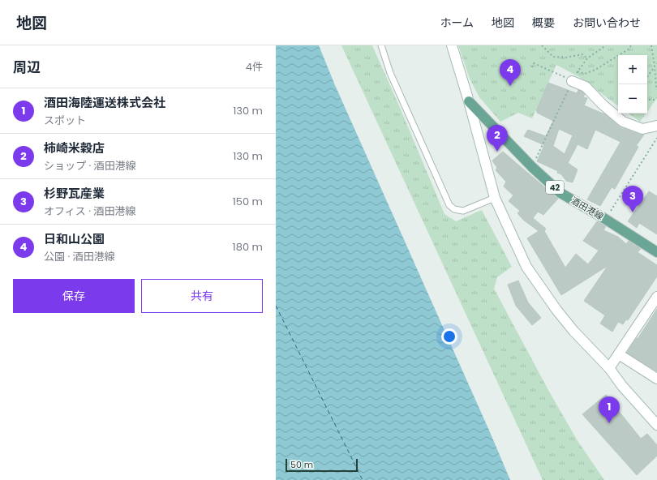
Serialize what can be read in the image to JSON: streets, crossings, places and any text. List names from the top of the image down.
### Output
{
  "streets": {
    "main road": ["42", "酒田港線"]
  },
  "scale_bar": "50 m",
  "page": {
    "header": "地図",
    "nav": [
      "ホーム",
      "地図",
      "概要",
      "お問い合わせ"
    ],
    "heading": ["周辺", "4件"],
    "map_buttons": ["+", "−"],
    "pins": [
      "4",
      "2",
      "3",
      "1"
    ],
    "list": [
      {
        "mark": "1",
        "name": "酒田海陸運送株式会社",
        "note": "スポット",
        "value": "130 m"
      },
      {
        "mark": "2",
        "name": "柿崎米穀店",
        "note": "ショップ · 酒田港線",
        "value": "130 m"
      },
      {
        "mark": "3",
        "name": "杉野瓦産業",
        "note": "オフィス · 酒田港線",
        "value": "150 m"
      },
      {
        "mark": "4",
        "name": "日和山公園",
        "note": "公園 · 酒田港線",
        "value": "180 m"
      }
    ],
    "buttons": ["保存", "共有"],
    "scale": "50 m"
  }
}
